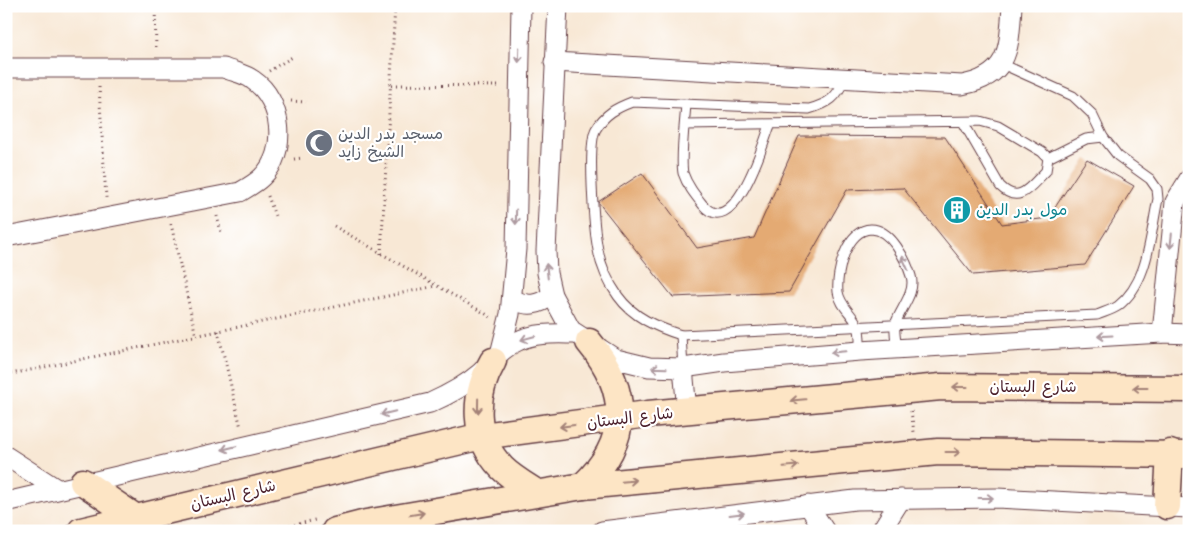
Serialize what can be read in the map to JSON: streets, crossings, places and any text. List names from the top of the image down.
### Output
{
  "streets": {
    "street": ["شارع البستان"]
  },
  "places": {
    "mosque": ["مسجد بدر الدين الشيخ زايد"],
    "building": ["مول بدر الدين"]
  }
}
